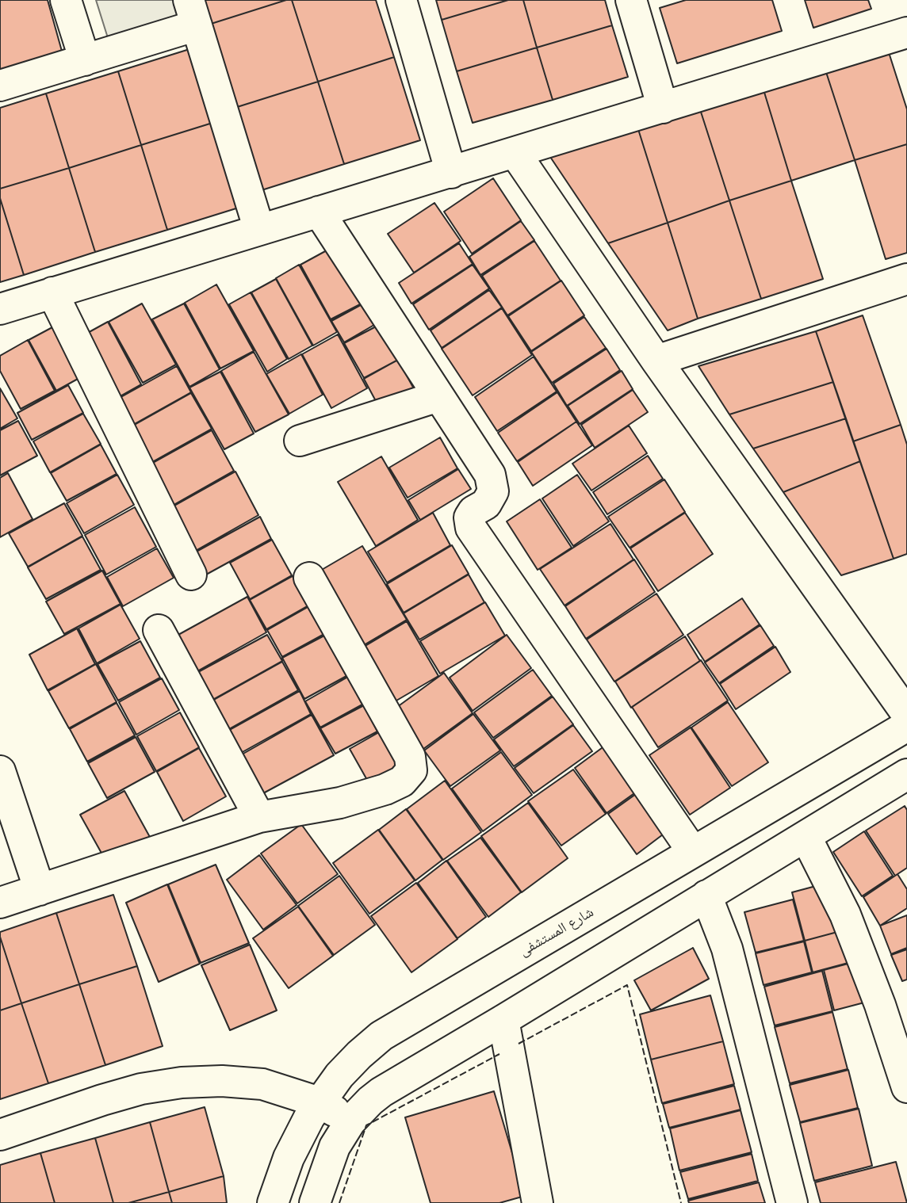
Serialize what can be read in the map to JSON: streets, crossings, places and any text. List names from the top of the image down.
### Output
{
  "streets": {
    "street": ["شارع المستشفى"]
  }
}
